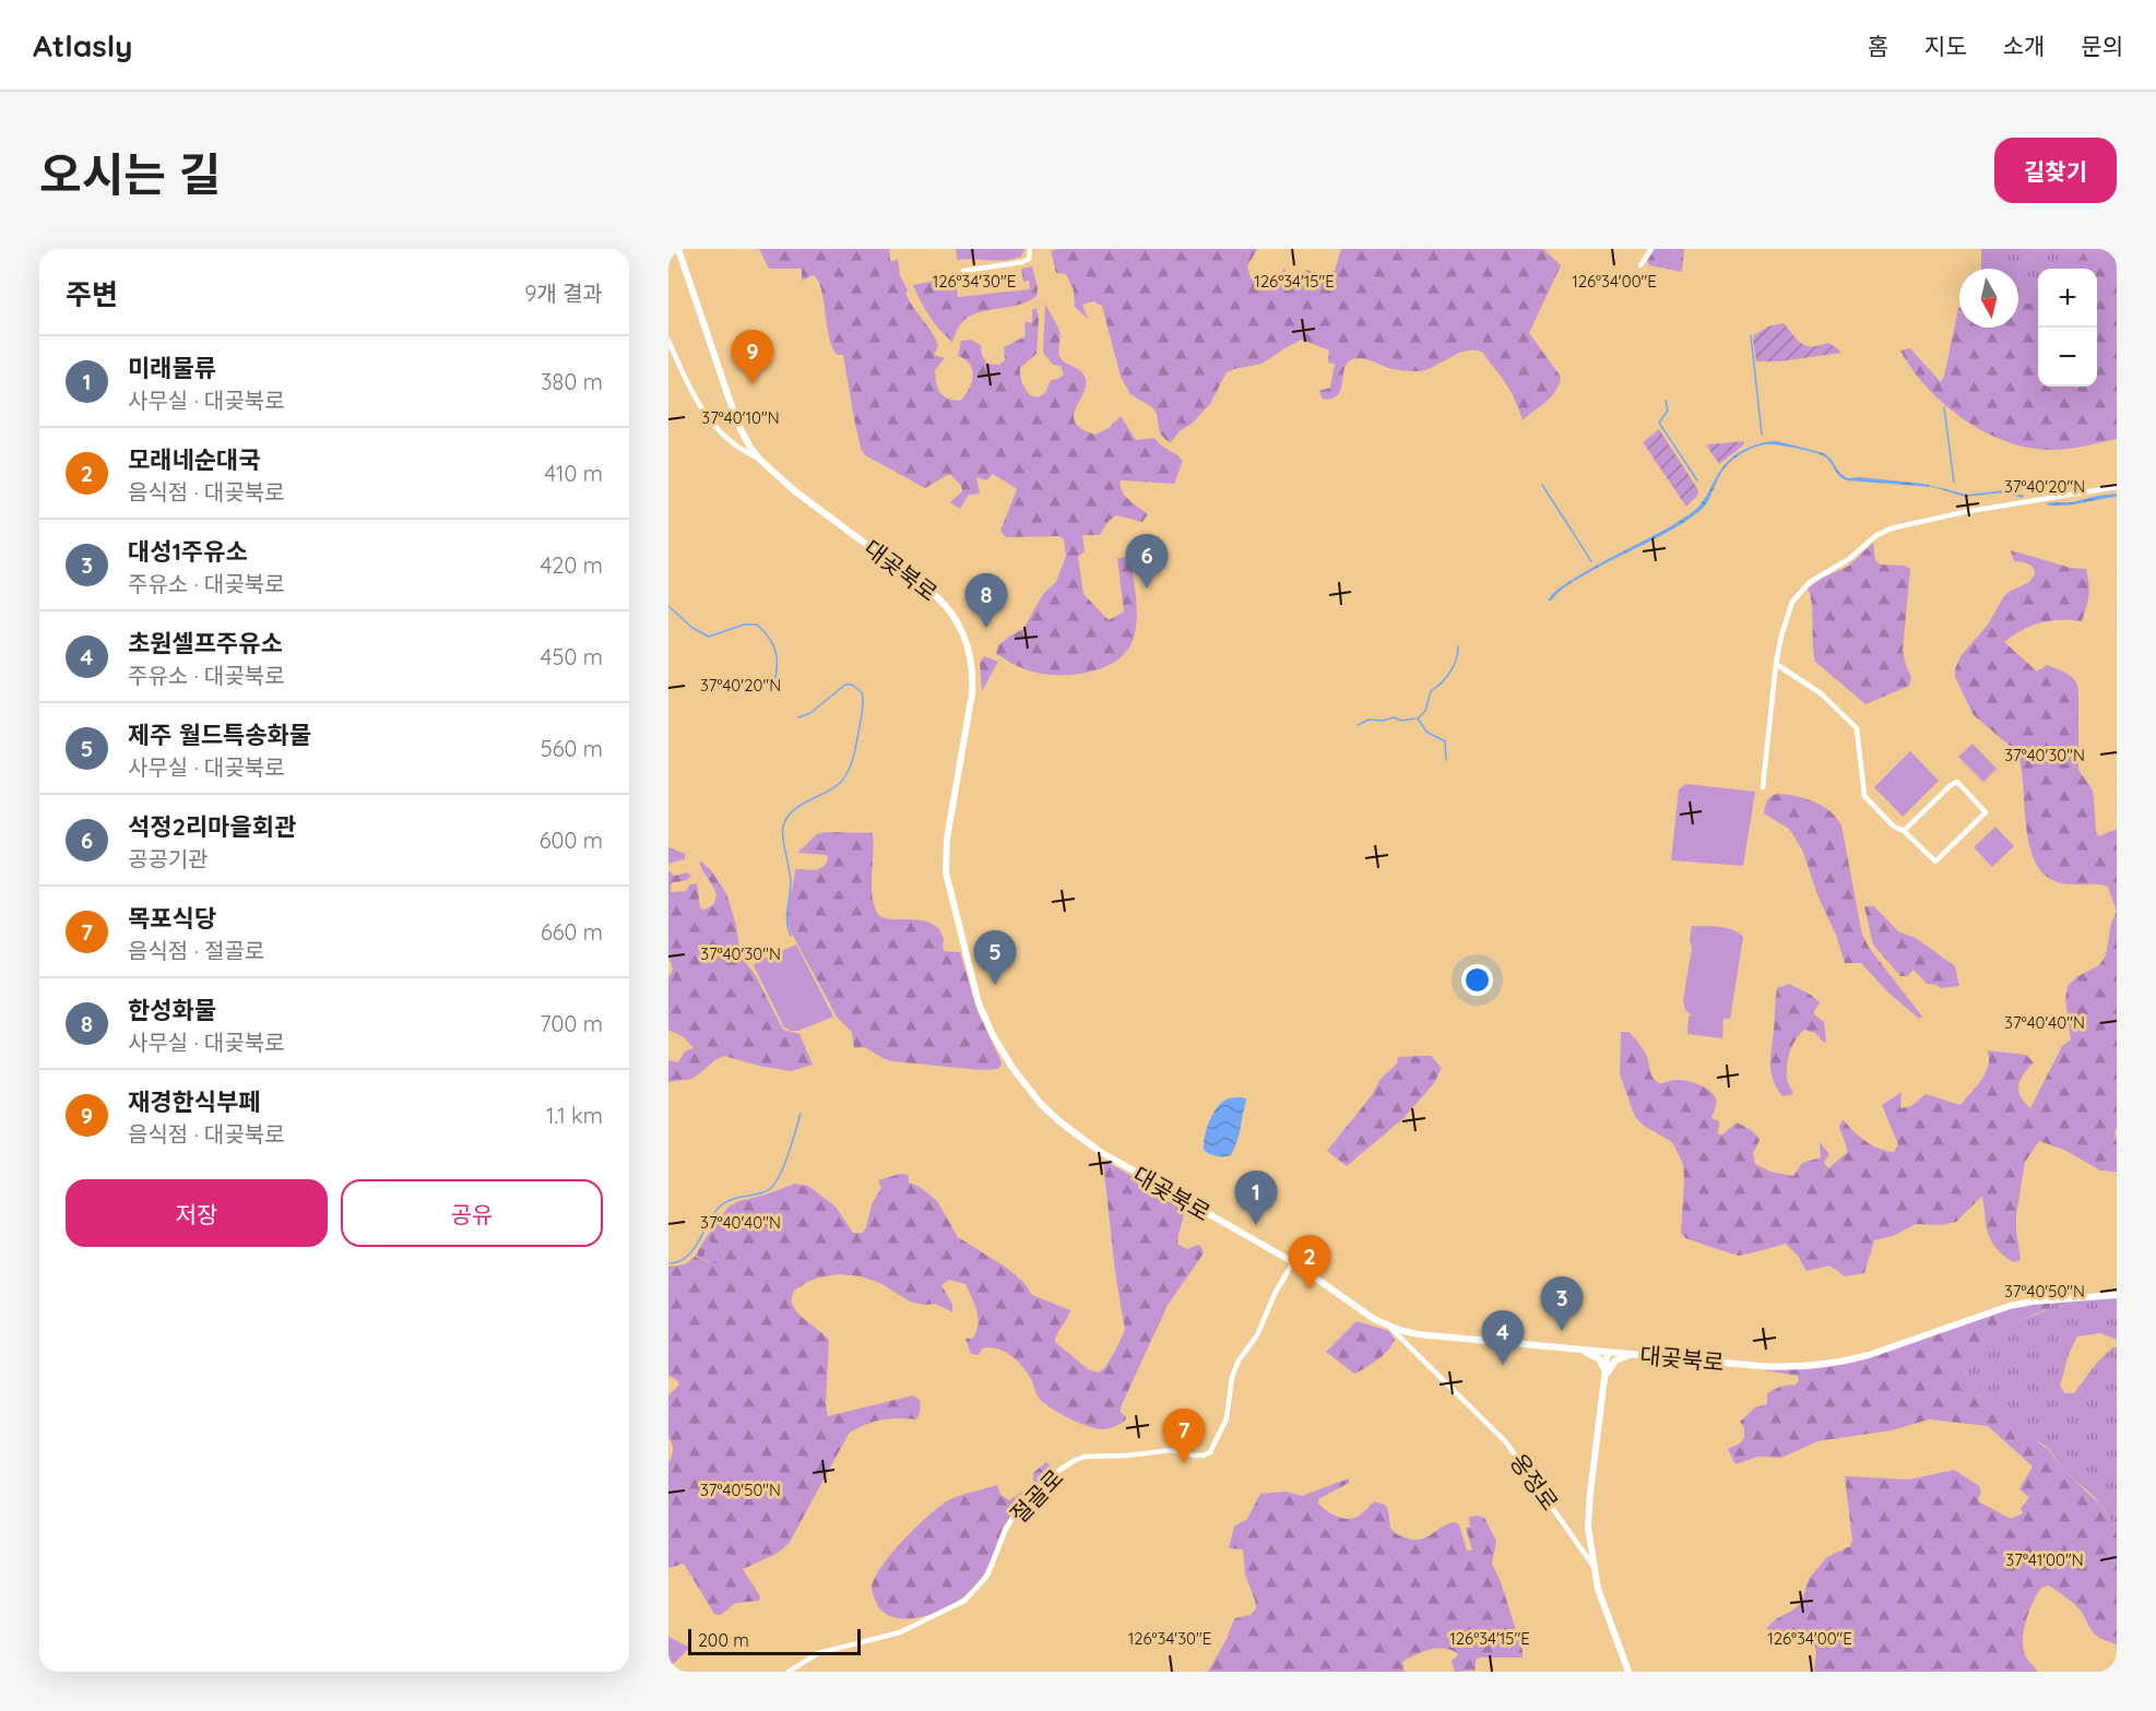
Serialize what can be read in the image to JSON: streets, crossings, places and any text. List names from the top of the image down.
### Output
{
  "streets": {
    "street": ["대곶북로", "옹정로", "절골로"]
  },
  "crossings": [
    ["대곶북로", "옹정로"],
    ["대곶북로", "절골로"]
  ],
  "scale_bar": "200 m",
  "north": "bottom",
  "page": {
    "header": "Atlasly",
    "nav": [
      "홈",
      "지도",
      "소개",
      "문의"
    ],
    "title": "오시는 길",
    "buttons": [
      "길찾기",
      ["저장", "공유"]
    ],
    "heading": ["주변", "9개 결과"],
    "map_buttons": ["+", "−"],
    "pins": [
      "9",
      "6",
      "8",
      "5",
      "1",
      "2",
      "3",
      "4",
      "7"
    ],
    "list": [
      {
        "mark": "1",
        "name": "미래물류",
        "note": "사무실 · 대곶북로",
        "value": "380 m"
      },
      {
        "mark": "2",
        "name": "모래네순대국",
        "note": "음식점 · 대곶북로",
        "value": "410 m"
      },
      {
        "mark": "3",
        "name": "대성1주유소",
        "note": "주유소 · 대곶북로",
        "value": "420 m"
      },
      {
        "mark": "4",
        "name": "초원셀프주유소",
        "note": "주유소 · 대곶북로",
        "value": "450 m"
      },
      {
        "mark": "5",
        "name": "제주 월드특송화물",
        "note": "사무실 · 대곶북로",
        "value": "560 m"
      },
      {
        "mark": "6",
        "name": "석정2리마을회관",
        "note": "공공기관",
        "value": "600 m"
      },
      {
        "mark": "7",
        "name": "목포식당",
        "note": "음식점 · 절골로",
        "value": "660 m"
      },
      {
        "mark": "8",
        "name": "한성화물",
        "note": "사무실 · 대곶북로",
        "value": "700 m"
      },
      {
        "mark": "9",
        "name": "재경한식부페",
        "note": "음식점 · 대곶북로",
        "value": "1.1 km"
      }
    ],
    "scale": "200 m"
  },
  "coordinates": [
    "126°34'30\"E",
    "126°34'15\"E",
    "126°34'00\"E",
    "37°40'10\"N",
    "37°40'20\"N",
    "37°40'30\"N",
    "37°40'40\"N",
    "37°40'50\"N",
    "37°41'00\"N"
  ]
}
